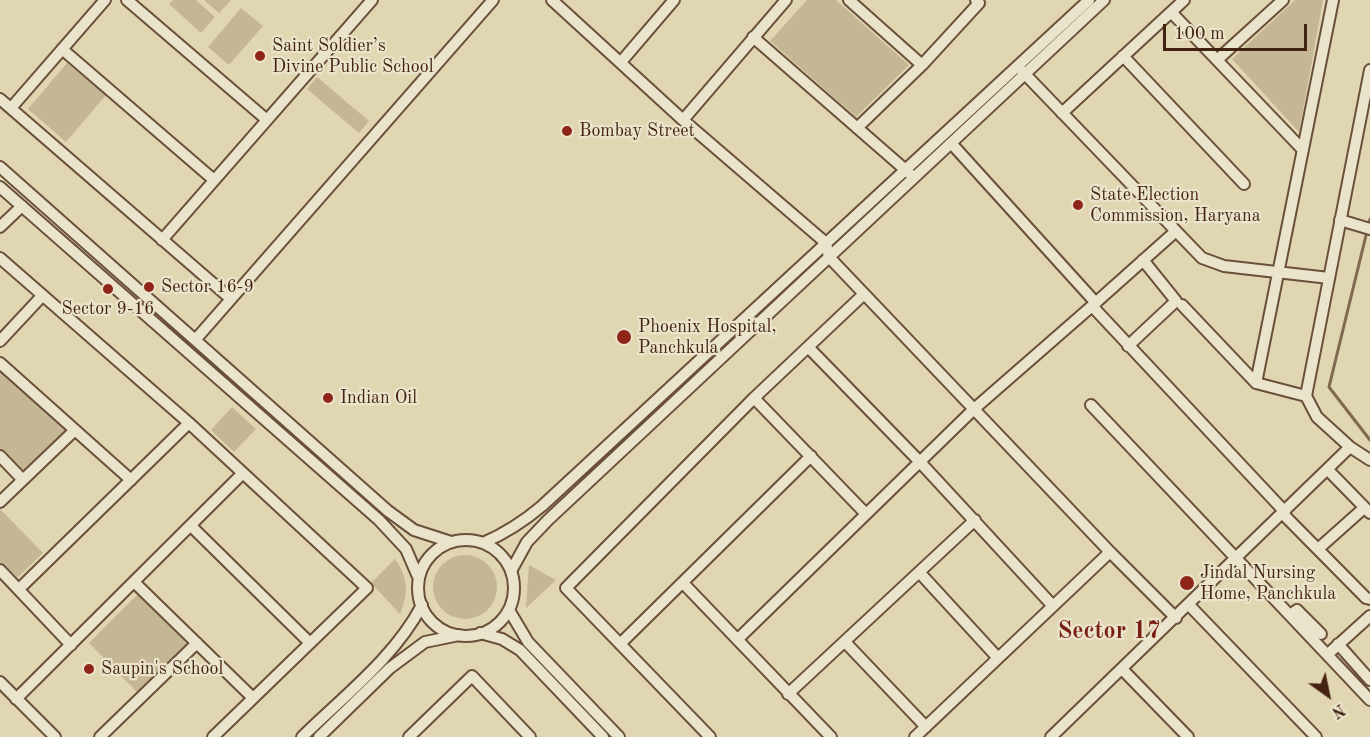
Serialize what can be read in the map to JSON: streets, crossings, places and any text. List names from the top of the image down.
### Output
{
  "districts": ["Sector 17"],
  "places": [
    "Saint Soldier’s Divine Public School",
    "Bombay Street",
    "State Election Commission, Haryana",
    "Sector 16-9",
    "Sector 9-16",
    "Phoenix Hospital, Panchkula",
    "Indian Oil",
    "Jindal Nursing Home, Panchkula",
    "Saupin's School"
  ],
  "scale_bar": "100 m",
  "north": "bottom right"
}
